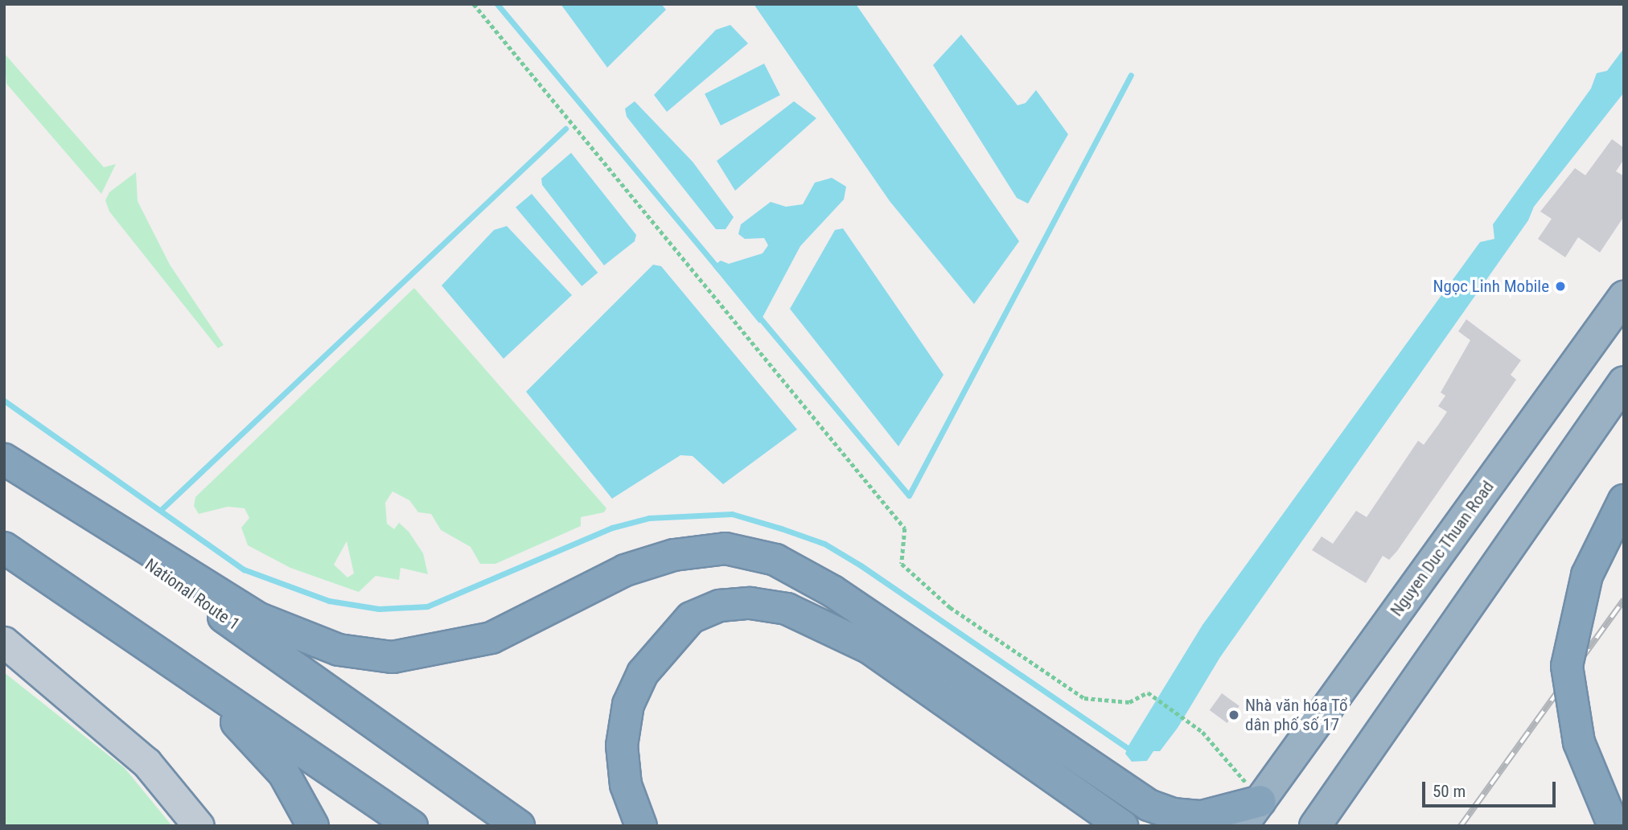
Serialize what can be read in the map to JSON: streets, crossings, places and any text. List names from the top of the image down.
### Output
{
  "streets": {
    "highway": ["Nguyen Duc Thuan Road", "National Route 1"]
  },
  "places": ["Ngọc Linh Mobile", "Nhà văn hóa Tổ dân phố số 17"],
  "scale_bar": "50 m"
}
